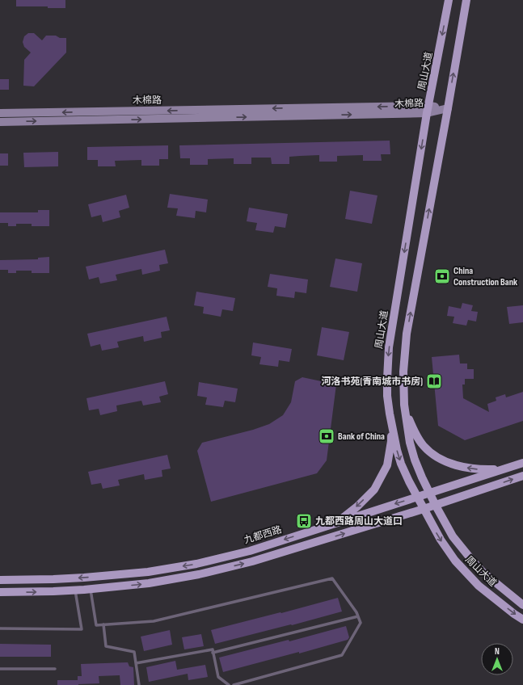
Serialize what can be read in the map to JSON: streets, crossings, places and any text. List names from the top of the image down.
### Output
{
  "streets": {
    "main road": ["周山大道", "木棉路", "九都西路"]
  },
  "crossings": [
    ["周山大道", "木棉路"],
    ["周山大道", "九都西路"]
  ],
  "places": {
    "bank": ["China Construction Bank", "Bank of China"],
    "library": ["河洛书苑(青南城市书房)"],
    "bus stop": ["九都西路周山大道口"]
  },
  "north": "top"
}
